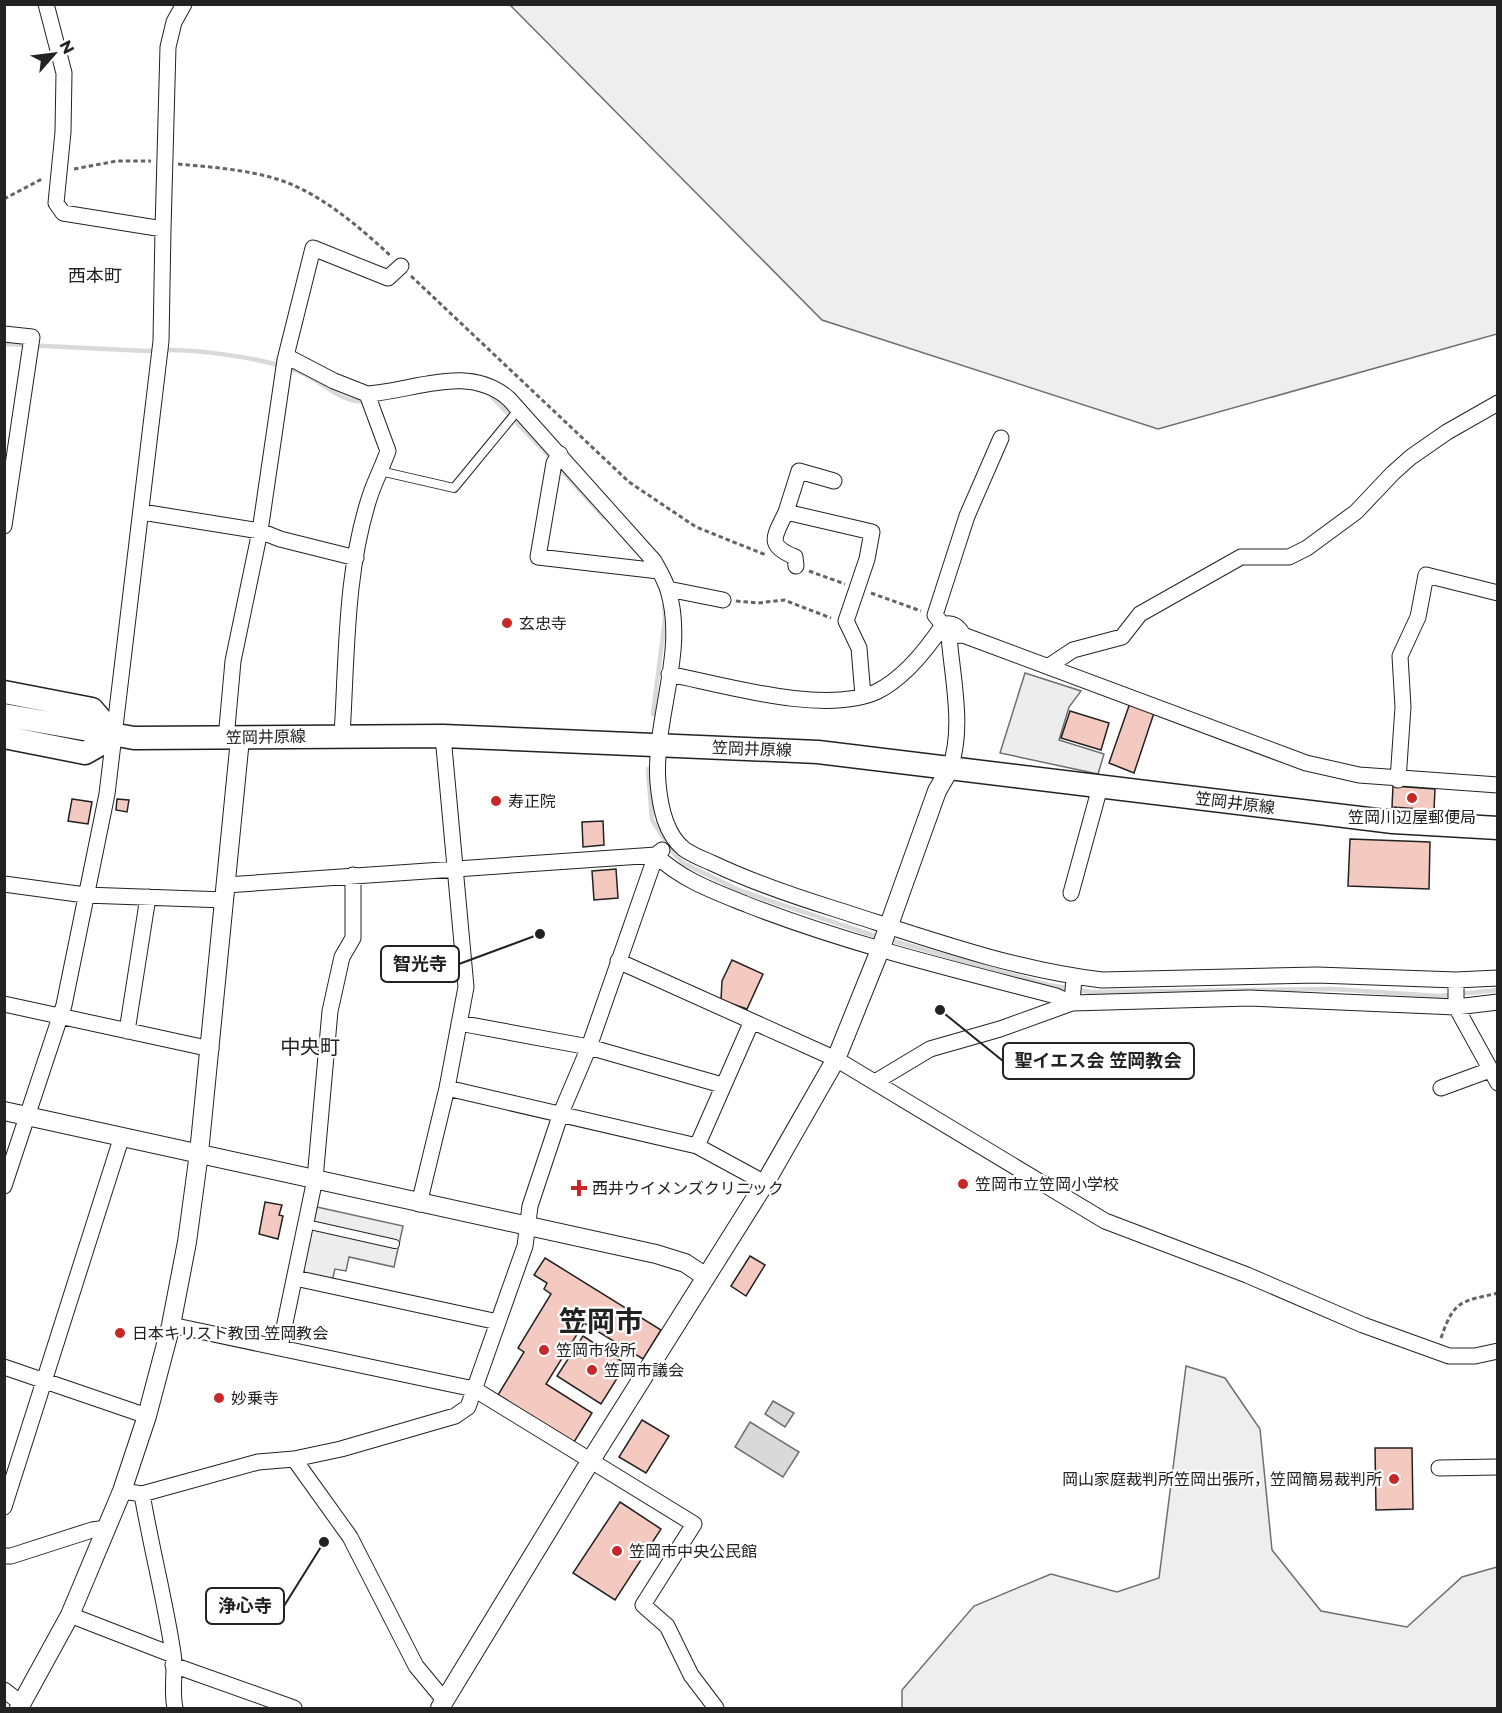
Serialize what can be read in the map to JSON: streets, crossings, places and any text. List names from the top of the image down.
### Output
{
  "streets": {
    "main road": ["笠岡井原線"]
  },
  "districts": ["西本町", "中央町", "笠岡市"],
  "places": {
    "other": [
      "玄忠寺",
      "笠岡川辺屋郵便局",
      "寿正院",
      "智光寺",
      "聖イエス会 笠岡教会",
      "笠岡市立笠岡小学校",
      "日本キリスト教団 笠岡教会",
      "笠岡市役所",
      "笠岡市議会",
      "妙乗寺",
      "岡山家庭裁判所笠岡出張所，笠岡簡易裁判所",
      "浄心寺",
      "笠岡市中央公民館"
    ],
    "health": ["西井ウイメンズクリニック"]
  },
  "north": "top right"
}
